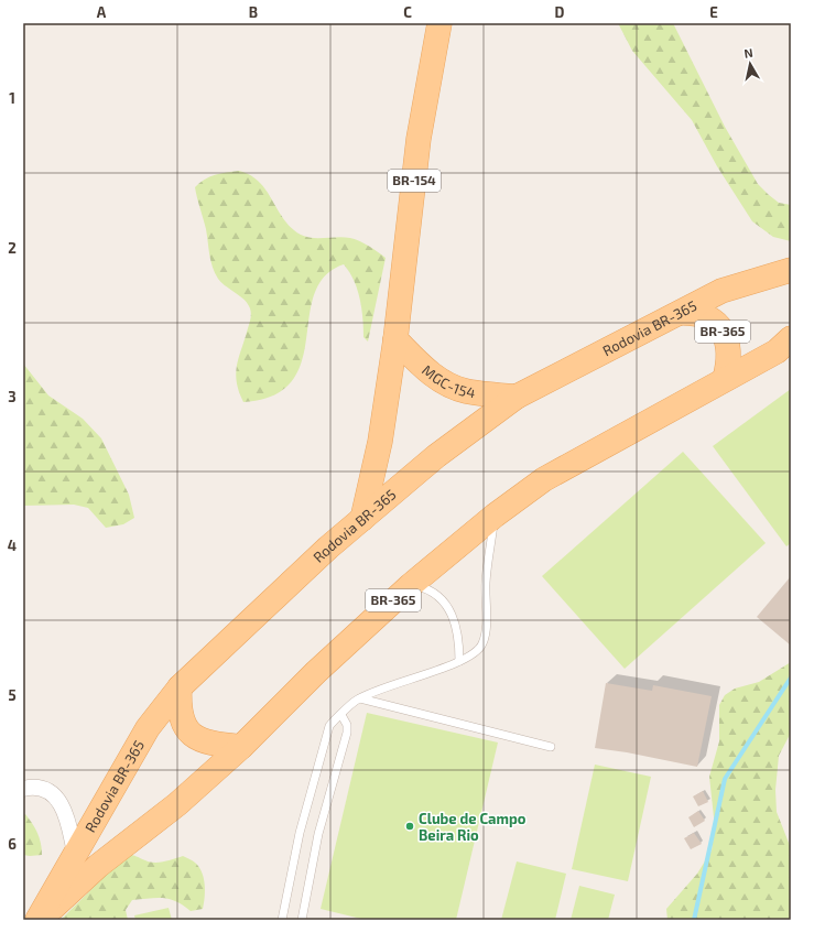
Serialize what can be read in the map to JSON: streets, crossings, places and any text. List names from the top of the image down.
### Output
{
  "streets": {
    "main road": [
      "BR-154",
      "Rodovia BR-365",
      "BR-365",
      "MGC-154"
    ]
  },
  "crossings": [
    ["BR-154", "Rodovia BR-365"],
    ["BR-154", "MGC-154"],
    ["Rodovia BR-365", "BR-365"],
    ["Rodovia BR-365", "MGC-154"]
  ],
  "places": ["Clube de Campo Beira Rio"],
  "north": "top",
  "grid": {
    "columns": [
      "A",
      "B",
      "C",
      "D",
      "E"
    ],
    "rows": [
      "1",
      "2",
      "3",
      "4",
      "5",
      "6"
    ]
  }
}
